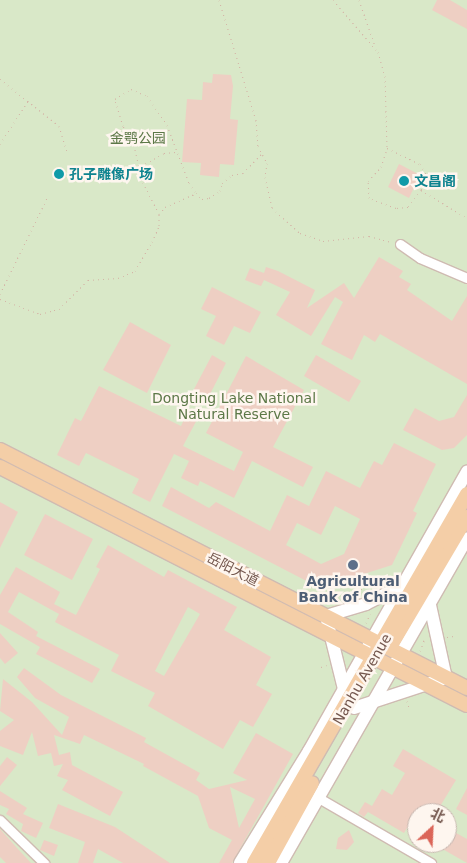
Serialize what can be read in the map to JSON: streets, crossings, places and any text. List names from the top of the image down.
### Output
{
  "streets": {
    "main road": ["岳阳大道", "Nanhu Avenue"]
  },
  "crossings": [
    ["岳阳大道", "Nanhu Avenue"]
  ],
  "parks": ["金鹗公园", "Dongting Lake National Natural Reserve"],
  "places": ["孔子雕像广场", "文昌阁", "Agricultural Bank of China"],
  "north": "top right"
}
